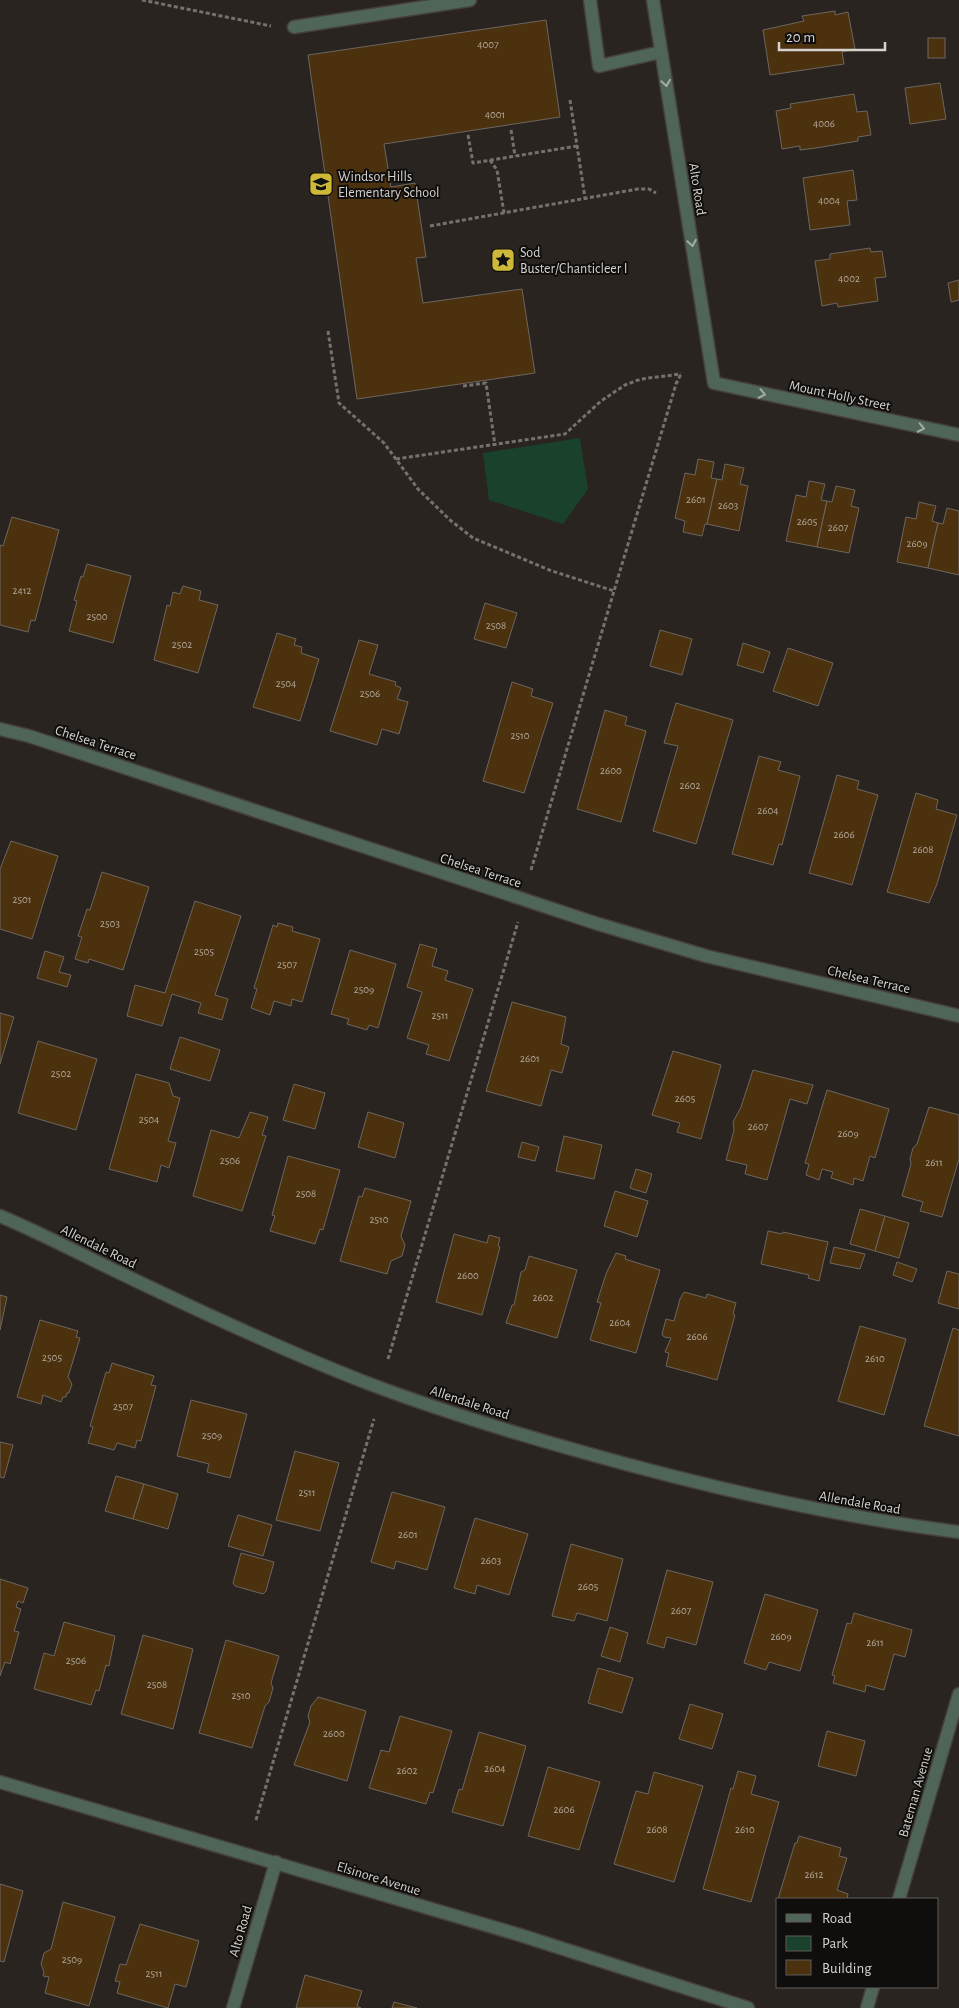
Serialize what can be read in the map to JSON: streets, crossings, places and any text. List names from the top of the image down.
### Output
{
  "streets": {
    "street": [
      "Alto Road",
      "Mount Holly Street",
      "Chelsea Terrace",
      "Allendale Road",
      "Bateman Avenue",
      "Elsinore Avenue"
    ]
  },
  "crossings": [
    ["Alto Road", "Mount Holly Street"],
    ["Alto Road", "Elsinore Avenue"]
  ],
  "one_way": ["Alto Road", "Mount Holly Street"],
  "places": {
    "school or university": ["Windsor Hills Elementary School"],
    "place": ["Sod Buster/Chanticleer I"]
  },
  "house_numbers": [
    "4007",
    "4001",
    "4006",
    "4004",
    "4002",
    "2601",
    "2603",
    "2605",
    "2607",
    "2609",
    "2412",
    "2500",
    "2508",
    "2502",
    "2504",
    "2506",
    "2510",
    "2600",
    "2602",
    "2604",
    "2606",
    "2608",
    "2501",
    "2503",
    "2505",
    "2507",
    "2509",
    "2511",
    "2601",
    "2502",
    "2605",
    "2504",
    "2607",
    "2609",
    "2506",
    "2611",
    "2508",
    "2510",
    "2600",
    "2602",
    "2604",
    "2606",
    "2505",
    "2610",
    "2507",
    "2509",
    "2511",
    "2601",
    "2603",
    "2605",
    "2607",
    "2609",
    "2611",
    "2506",
    "2508",
    "2510",
    "2600",
    "2604",
    "2602",
    "2606",
    "2608",
    "2610",
    "2612",
    "2509",
    "2511"
  ],
  "legend": ["Road", "Park", "Building"],
  "scale_bar": "20 m"
}
